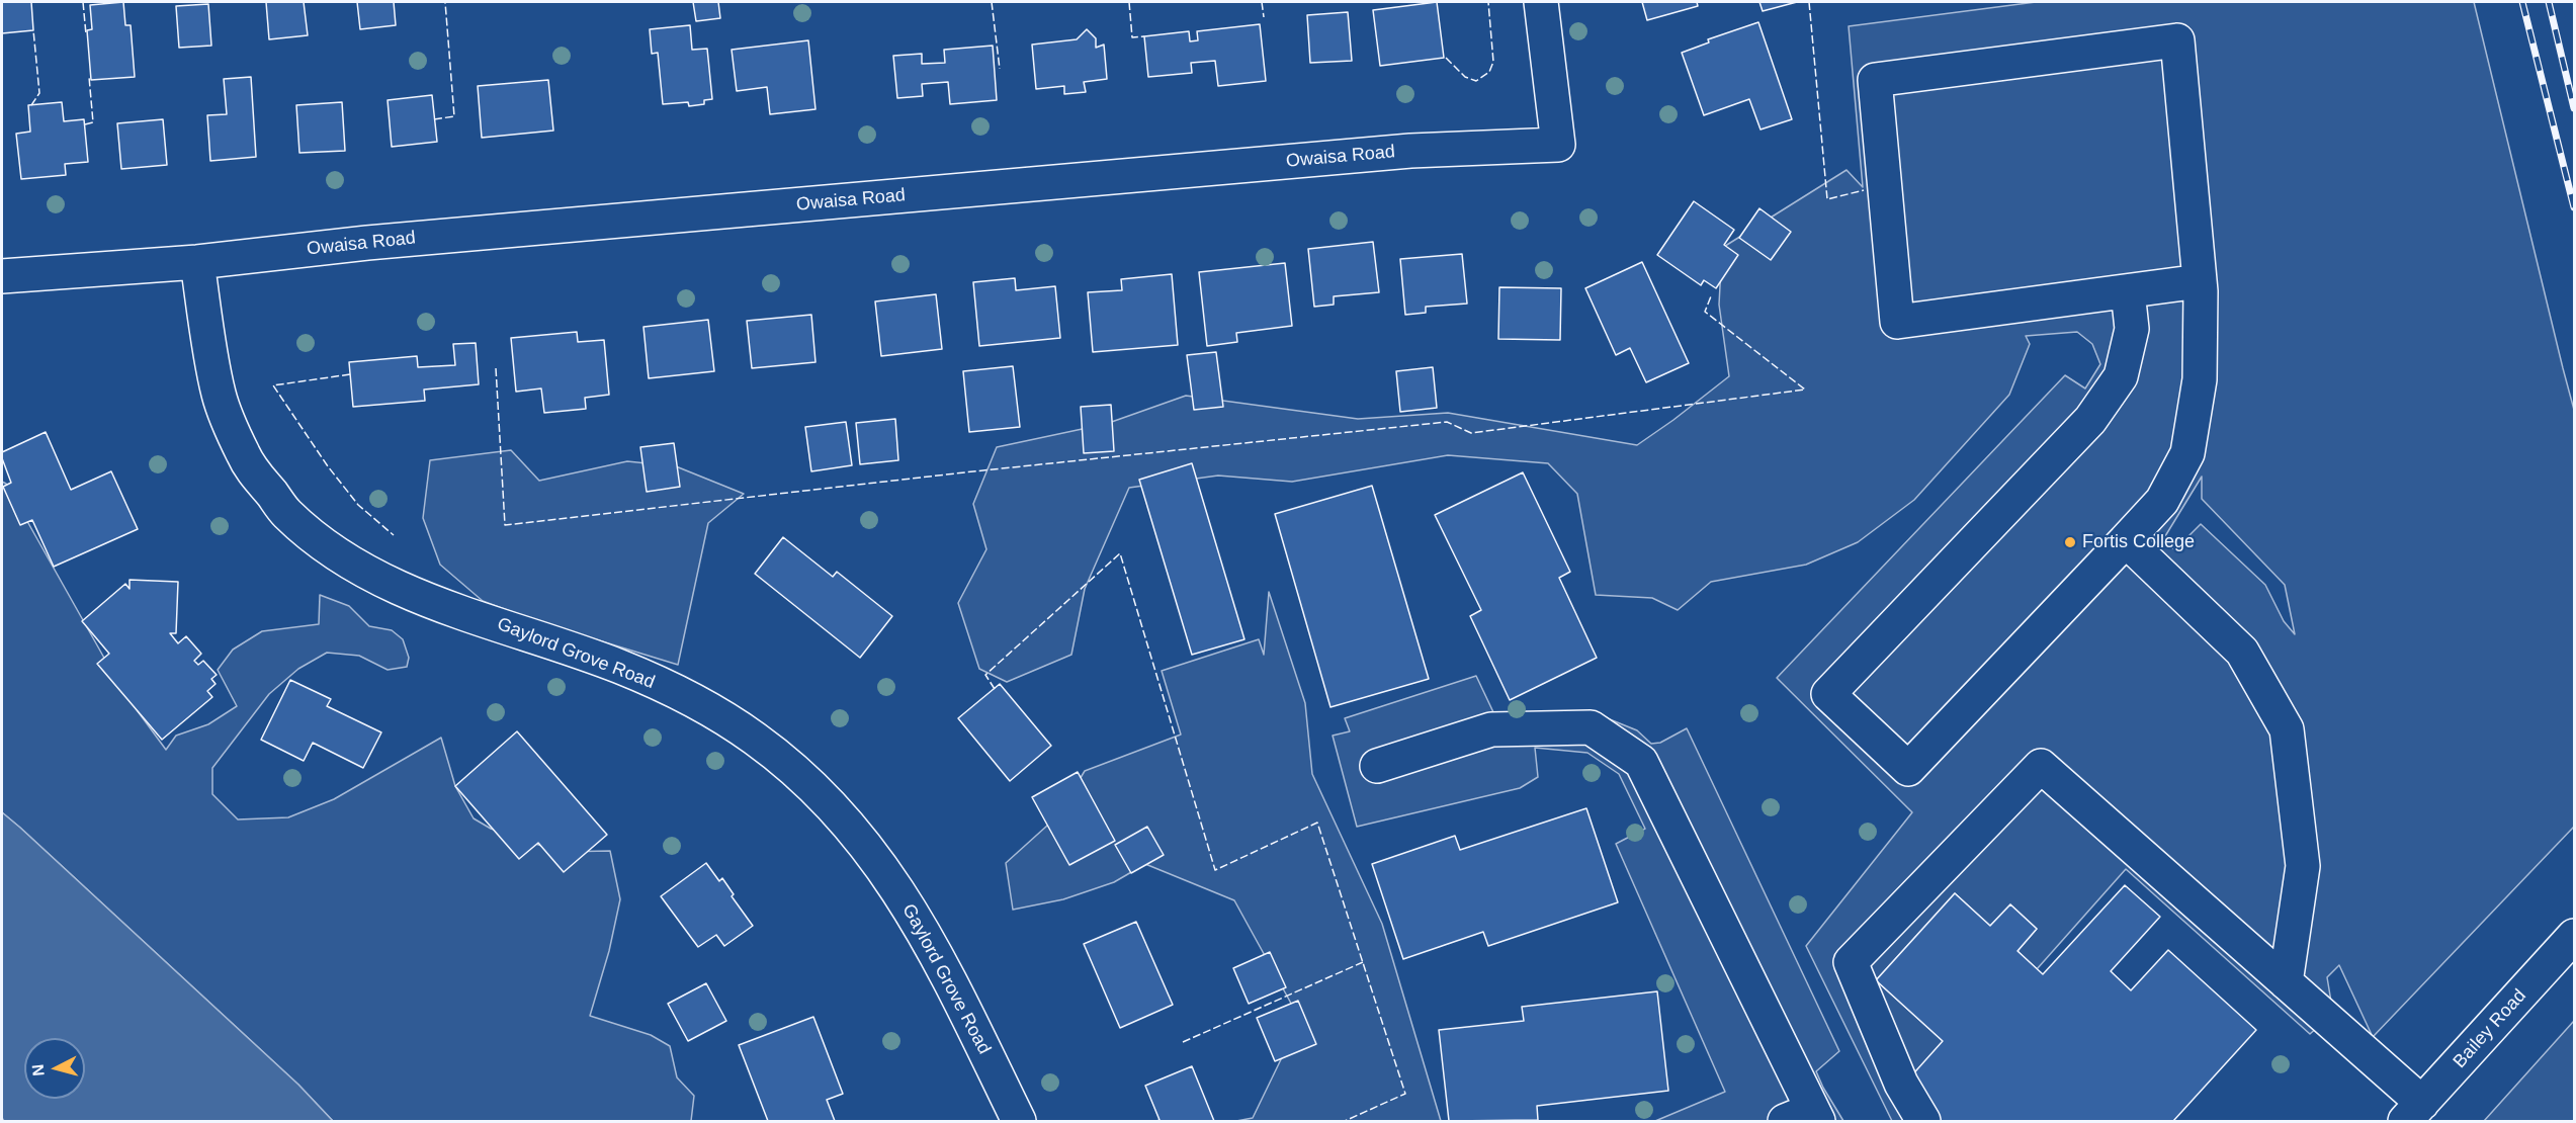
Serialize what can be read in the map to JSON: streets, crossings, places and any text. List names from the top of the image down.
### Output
{
  "streets": {
    "street": ["Owaisa Road", "Gaylord Grove Road", "Bailey Road"]
  },
  "crossings": [
    ["Owaisa Road", "Gaylord Grove Road"]
  ],
  "places": ["Fortis College"],
  "north": "left"
}
